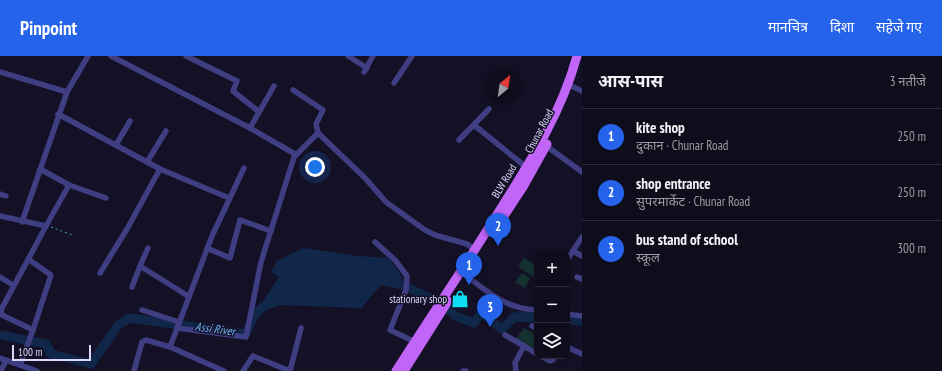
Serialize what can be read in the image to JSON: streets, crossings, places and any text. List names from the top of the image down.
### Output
{
  "streets": {
    "main road": ["Chunar Road", "BLW Road"]
  },
  "crossings": [
    ["Chunar Road", "BLW Road"]
  ],
  "water": ["Assi River"],
  "places": {
    "shop": ["stationary shop"]
  },
  "scale_bar": "100 m",
  "north": "top right",
  "page": {
    "header": "Pinpoint",
    "nav": ["मानचित्र", "दिशा", "सहेजे गए"],
    "heading": ["आस-पास", "3 नतीजे"],
    "list": [
      {
        "mark": "1",
        "name": "kite shop",
        "note": "दुकान · Chunar Road",
        "value": "250 m"
      },
      {
        "mark": "2",
        "name": "shop entrance",
        "note": "सुपरमार्केट · Chunar Road",
        "value": "250 m"
      },
      {
        "mark": "3",
        "name": "bus stand of school",
        "note": "स्कूल",
        "value": "300 m"
      }
    ],
    "pins": ["2", "1", "3"],
    "map_buttons": ["+", "−"],
    "scale": "100 m"
  }
}
